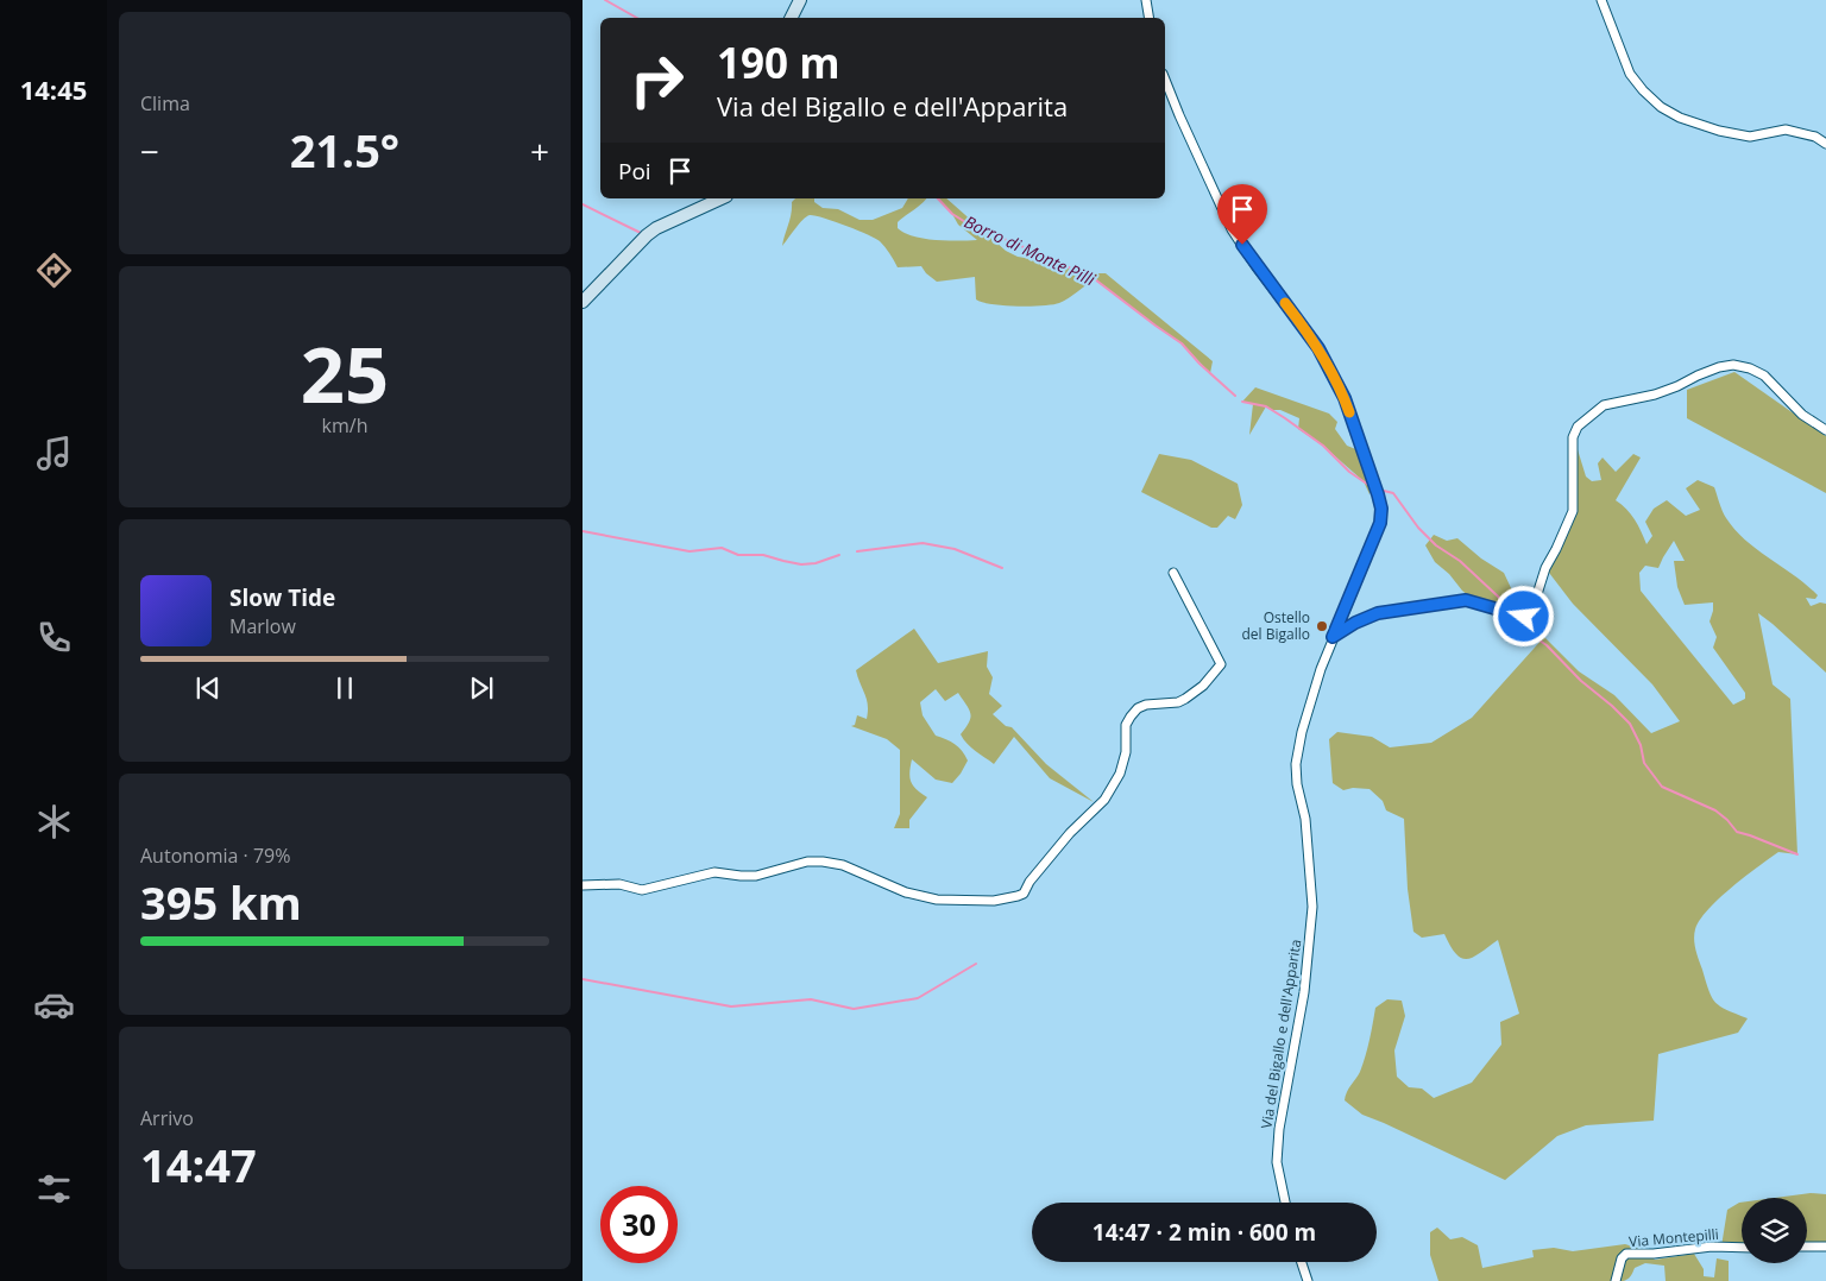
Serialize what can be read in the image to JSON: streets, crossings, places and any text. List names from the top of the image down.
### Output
{
  "streets": {
    "street": ["Via del Bigallo e dell'Apparita", "Via Montepilli"]
  },
  "water": ["Borro di Monte Pilli"],
  "places": ["Ostello del Bigallo"],
  "page": {
    "tabs": "14:45",
    "tile": [
      "Clima",
      ["25", "km/h"],
      ["Autonomia · 79%", "395 km"],
      ["Arrivo", "14:47"]
    ],
    "turn": ["190 m", "Via del Bigallo e dell'Apparita"],
    "heat": ["−", "21.5°", "+"],
    "then": "Poi",
    "song": ["Slow Tide", "Marlow"],
    "limit": "30",
    "trip": "14:47 · 2 min · 600 m"
  }
}
